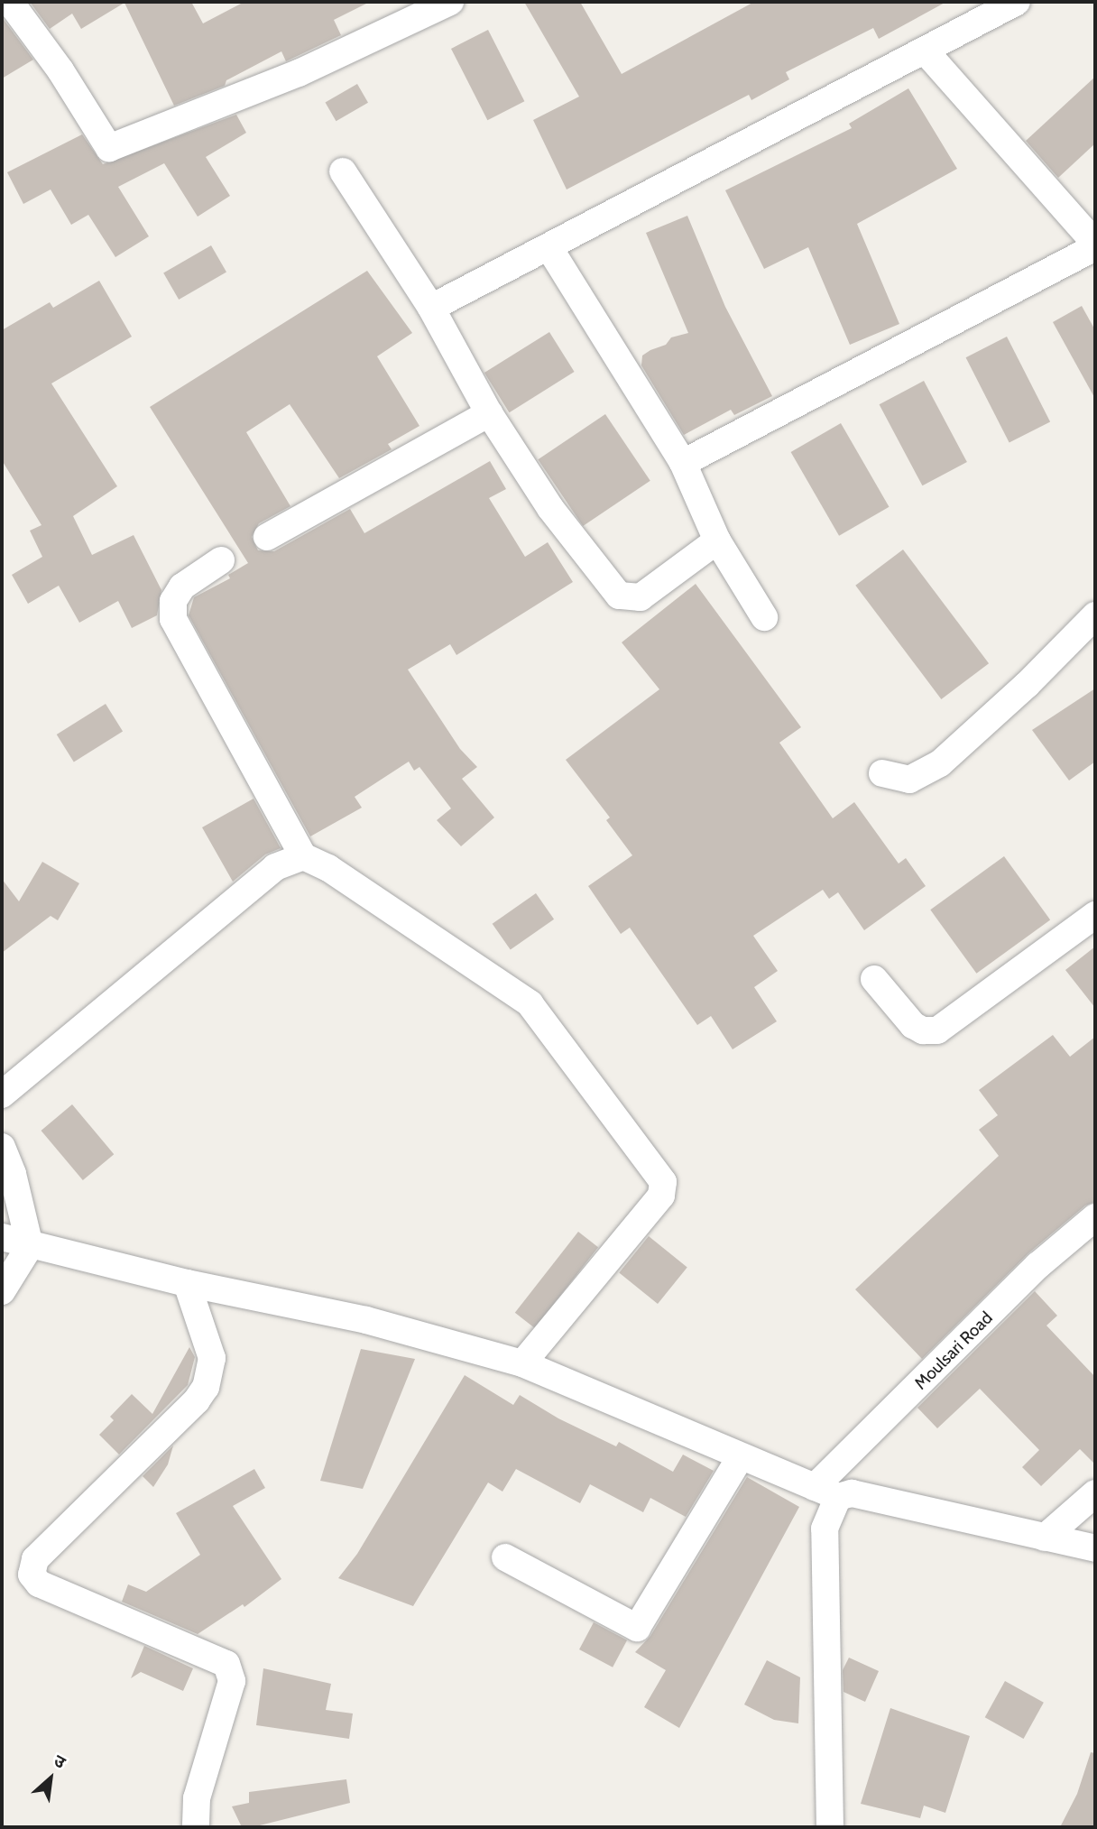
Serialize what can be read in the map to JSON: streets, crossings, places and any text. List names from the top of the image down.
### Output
{
  "streets": {
    "street": ["Moulsari Road"]
  },
  "north": "top right"
}
